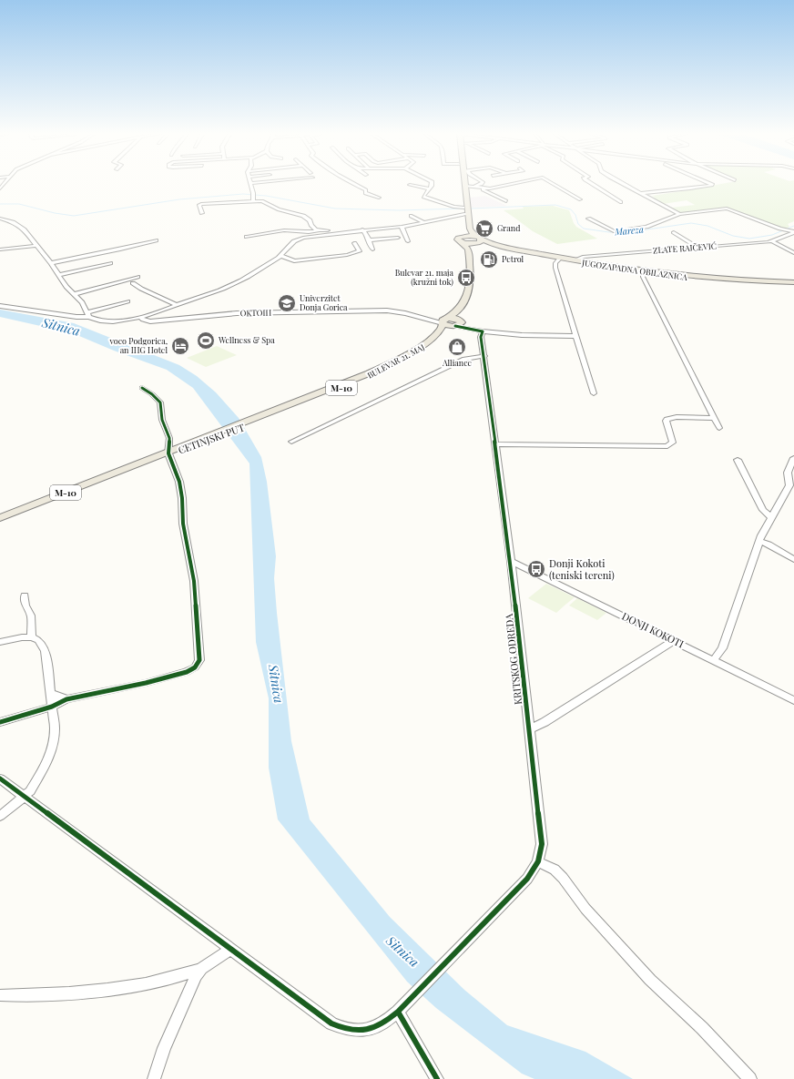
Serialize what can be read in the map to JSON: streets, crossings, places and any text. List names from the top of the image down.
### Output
{
  "streets": {
    "main road": [
      "JUGOZAPADNA OBILAZNICA",
      "BULEVAR 21. MAJ",
      "M-10",
      "CETINJSKI PUT"
    ],
    "street": [
      "ZLATE RAIČEVIĆ",
      "OKTOIH",
      "DONJI KOKOTI",
      "KRITSKOG ODREDA"
    ]
  },
  "crossings": [
    ["ZLATE RAIČEVIĆ", "JUGOZAPADNA OBILAZNICA"],
    ["JUGOZAPADNA OBILAZNICA", "BULEVAR 21. MAJ"],
    ["OKTOIH", "BULEVAR 21. MAJ"],
    ["BULEVAR 21. MAJ", "CETINJSKI PUT"],
    ["M-10", "CETINJSKI PUT"],
    ["DONJI KOKOTI", "KRITSKOG ODREDA"]
  ],
  "water": ["Mareza", "Sitnica"],
  "places": {
    "supermarket": ["Grand"],
    "fuel station": ["Petrol"],
    "bus stop": ["Bulevar 21. maja (kružni tok)", "Donji Kokoti (teniski tereni)"],
    "school or university": ["Univerzitet Donja Gorica"],
    "sports": ["Wellness & Spa"],
    "hotel": ["voco Podgorica, an IHG Hotel"],
    "shop": ["Alliance"]
  }
}
